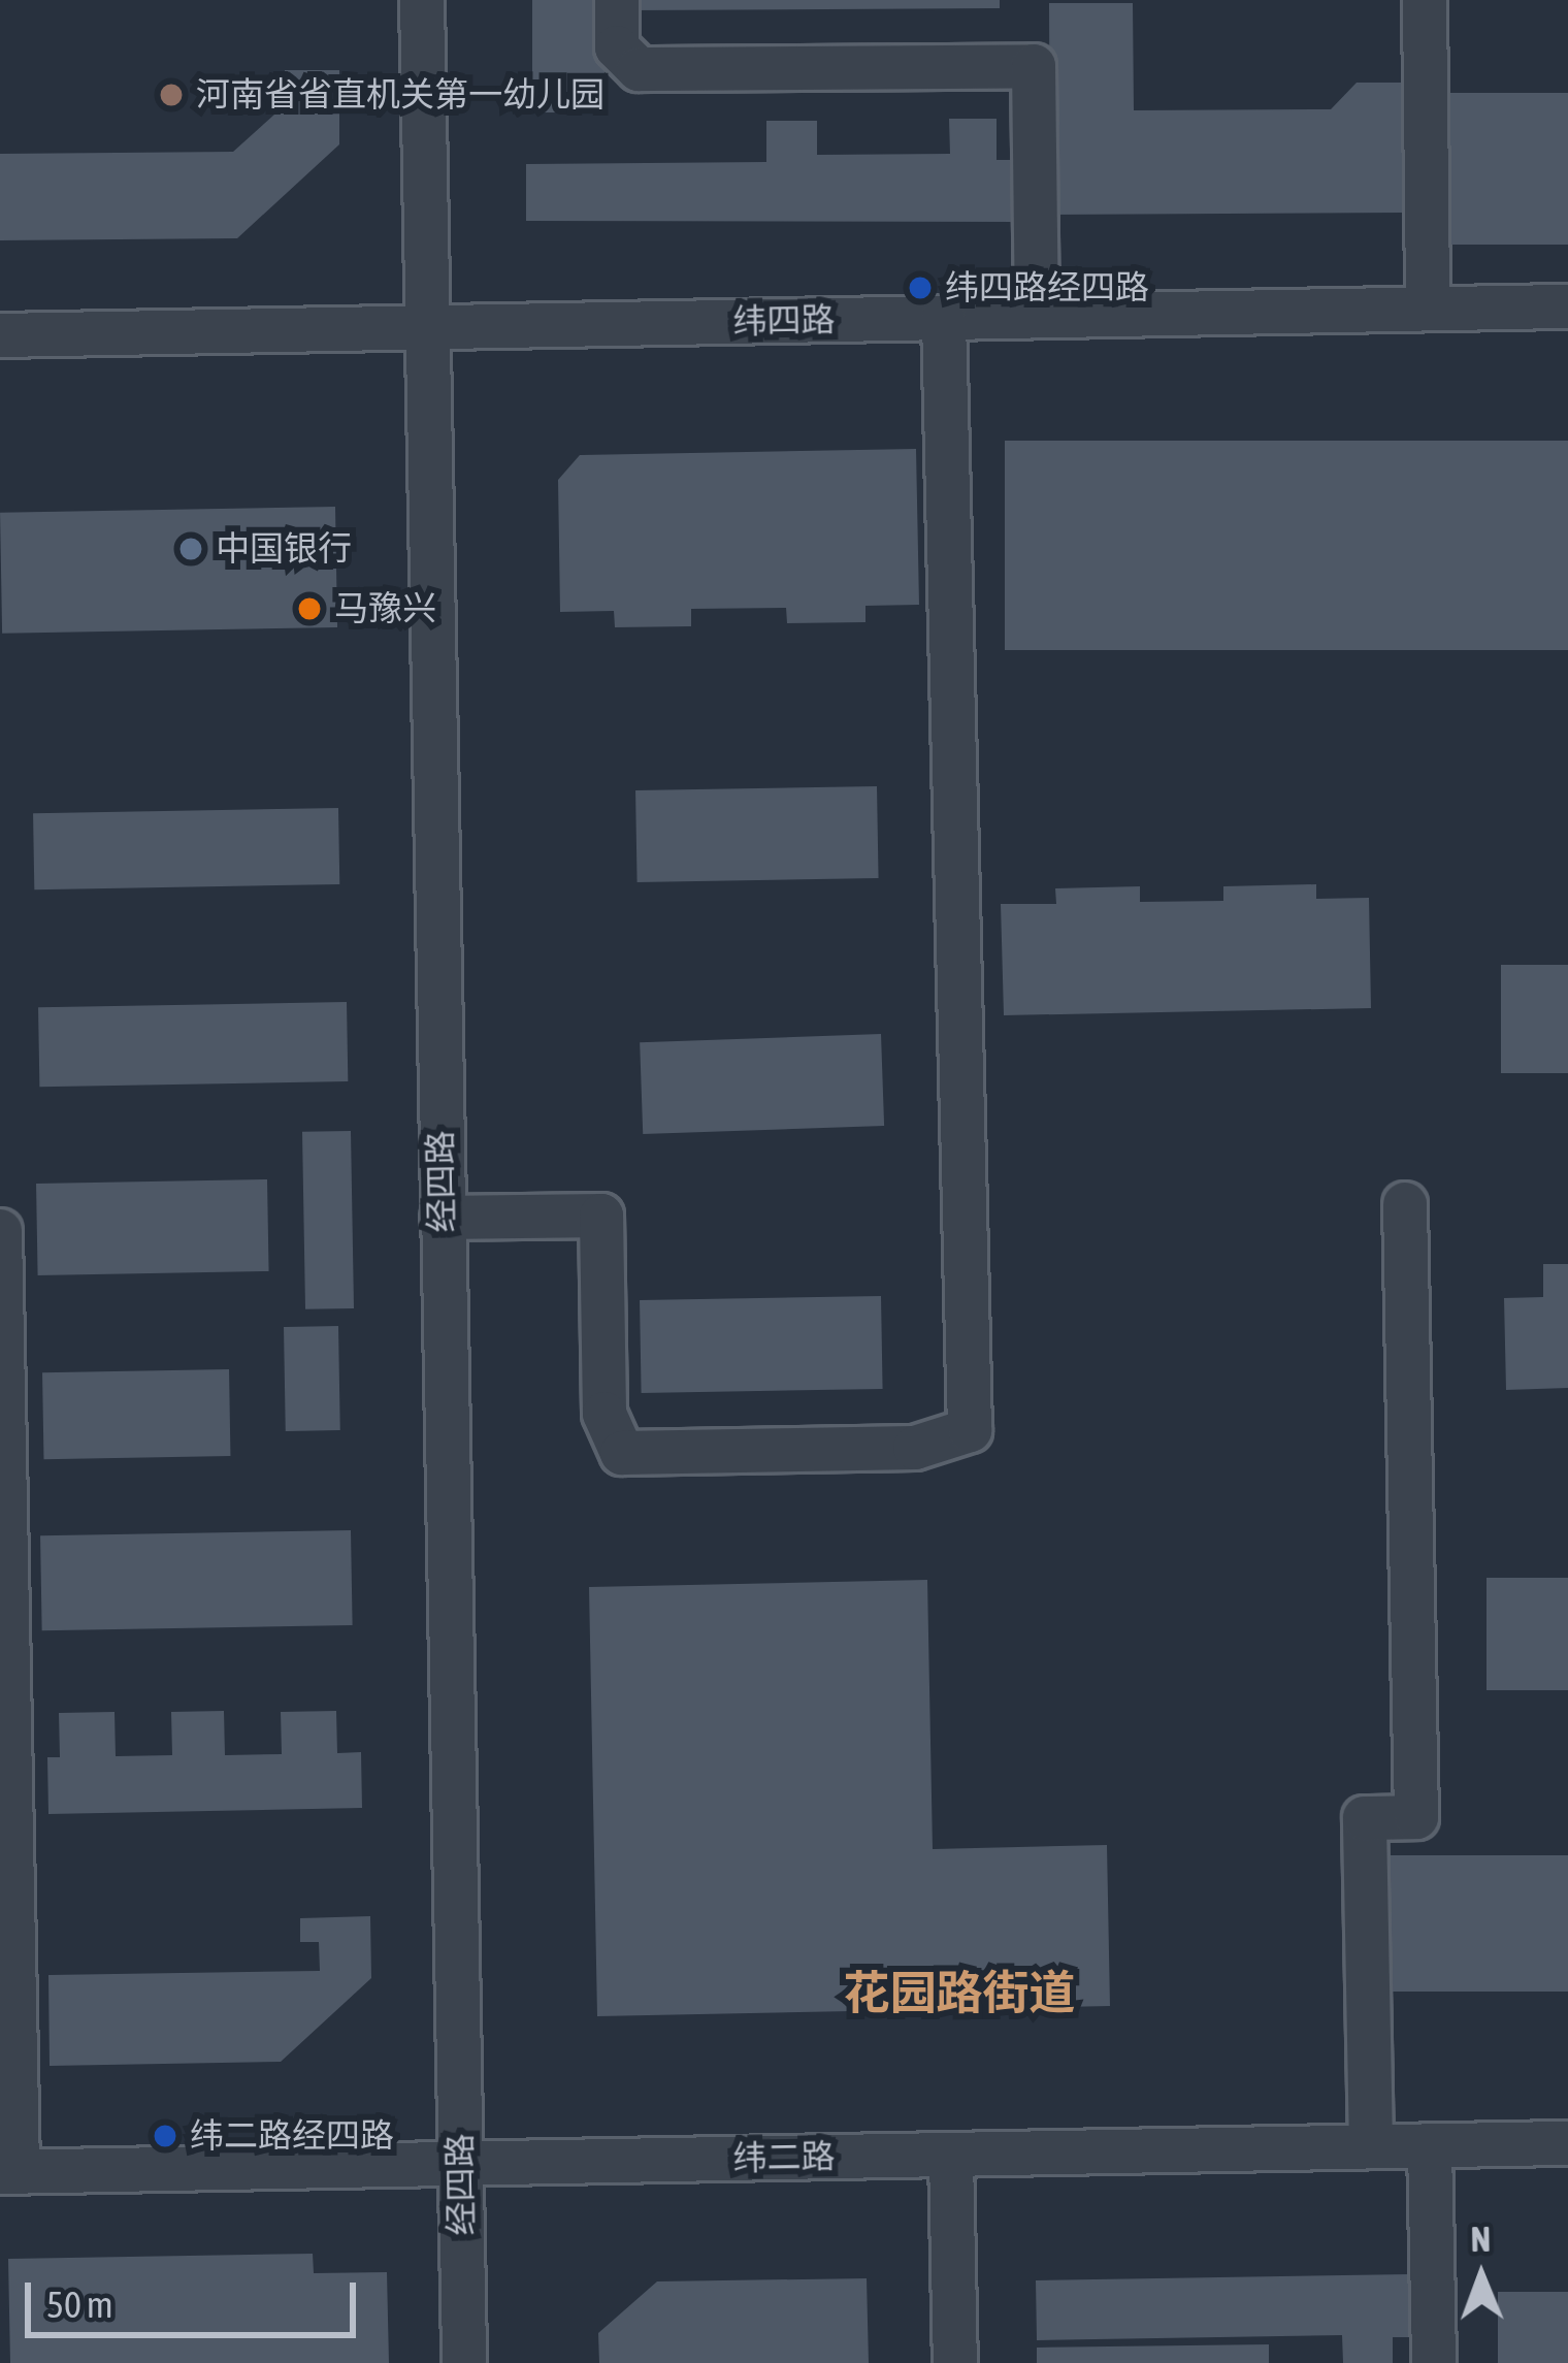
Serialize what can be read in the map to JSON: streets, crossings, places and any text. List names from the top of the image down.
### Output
{
  "streets": {
    "street": ["纬四路", "经四路", "纬二路"]
  },
  "crossings": [
    ["纬四路", "经四路"],
    ["经四路", "纬二路"]
  ],
  "districts": ["花园路街道"],
  "places": [
    "河南省省直机关第一幼儿园",
    "纬四路经四路",
    "中国银行",
    "马豫兴",
    "纬二路经四路"
  ],
  "scale_bar": "50 m",
  "north": "top"
}
